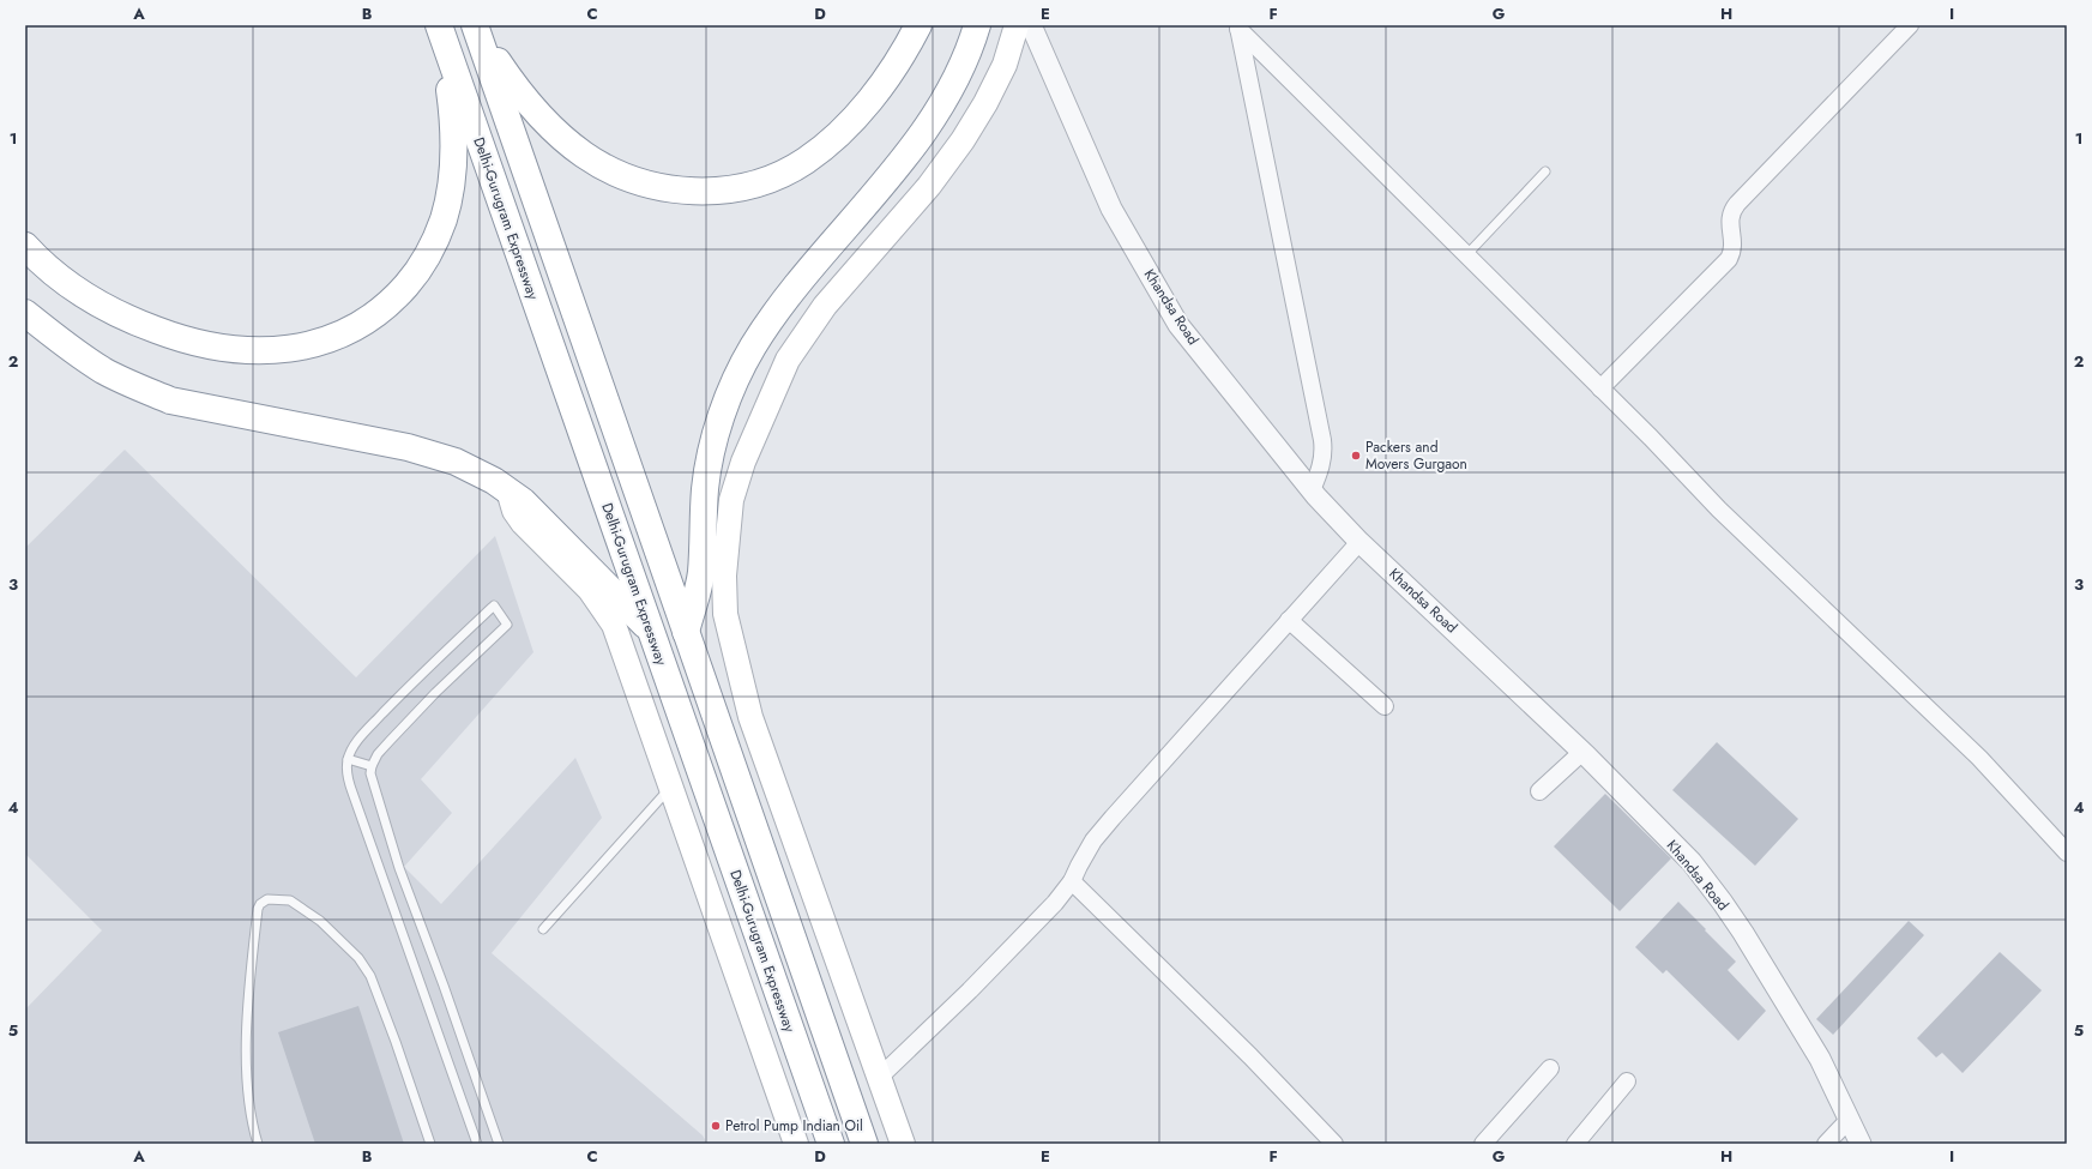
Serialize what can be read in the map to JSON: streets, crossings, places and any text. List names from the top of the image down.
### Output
{
  "streets": {
    "highway": ["Delhi-Gurugram Expressway"],
    "street": ["Khandsa Road"]
  },
  "places": ["Packers and Movers Gurgaon", "Petrol Pump Indian Oil"],
  "grid": {
    "columns": [
      "A",
      "B",
      "C",
      "D",
      "E",
      "F",
      "G",
      "H",
      "I"
    ],
    "rows": [
      "1",
      "2",
      "3",
      "4",
      "5"
    ]
  }
}
